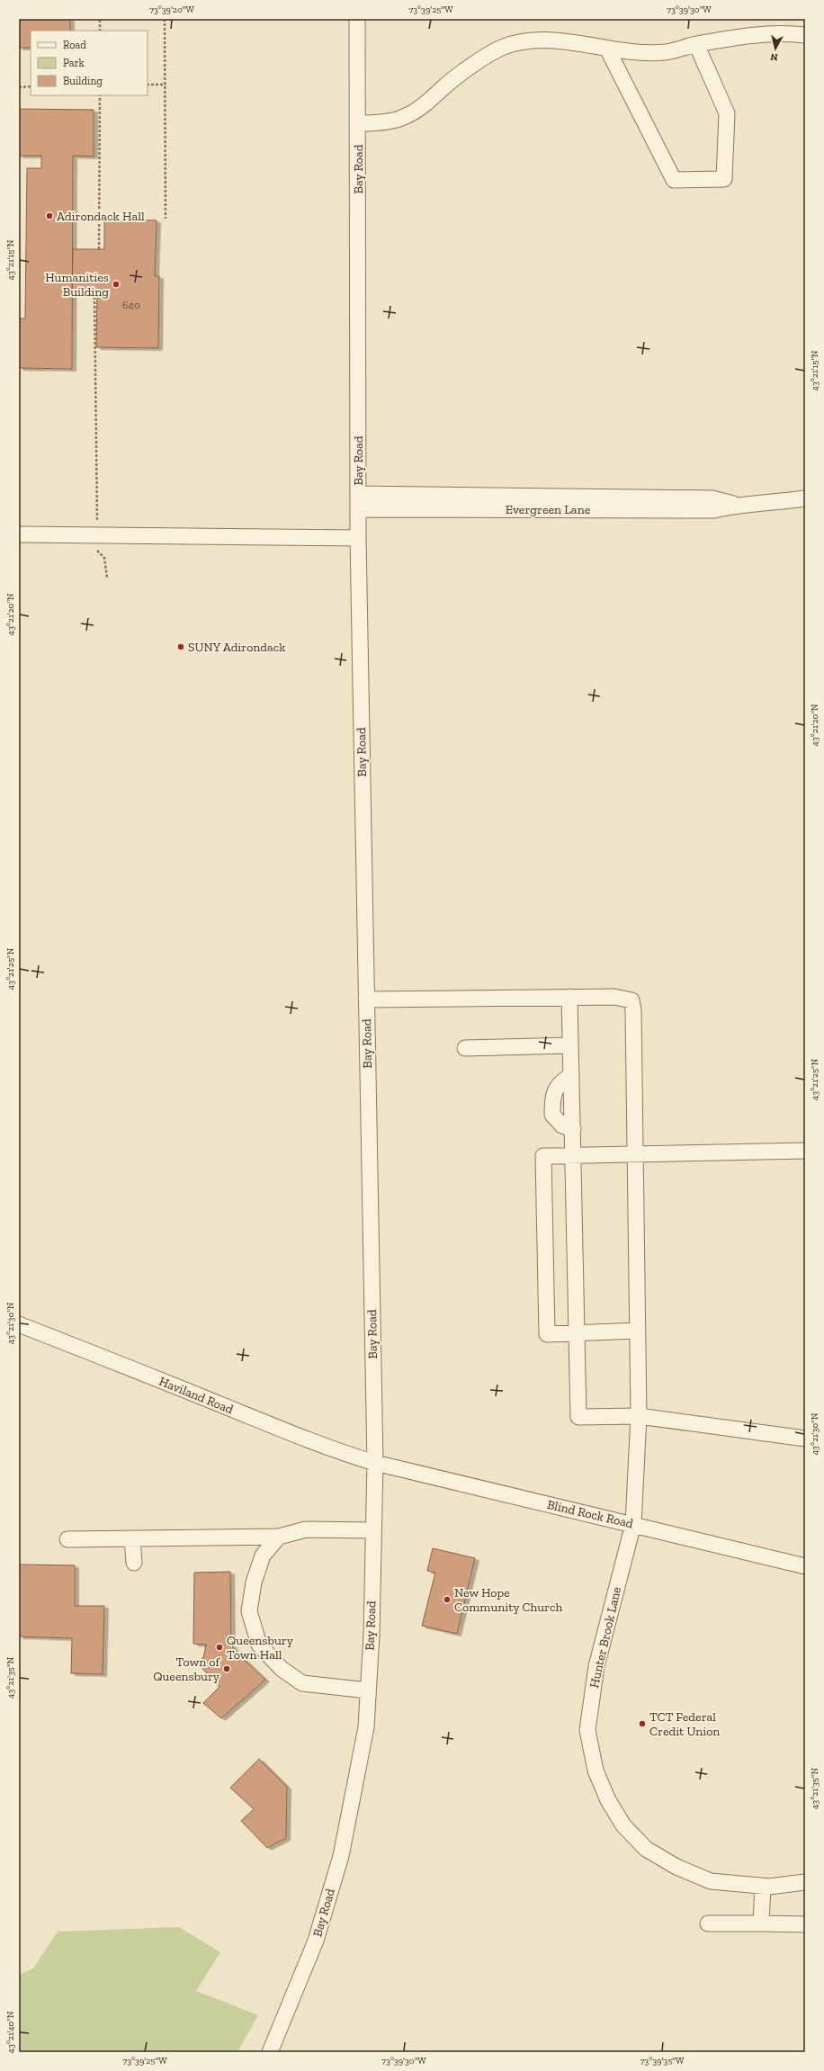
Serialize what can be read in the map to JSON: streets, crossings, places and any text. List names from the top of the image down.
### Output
{
  "streets": {
    "street": [
      "Bay Road",
      "Evergreen Lane",
      "Haviland Road",
      "Blind Rock Road",
      "Hunter Brook Lane"
    ]
  },
  "crossings": [
    ["Bay Road", "Evergreen Lane"],
    ["Bay Road", "Haviland Road"],
    ["Bay Road", "Blind Rock Road"],
    ["Haviland Road", "Blind Rock Road"],
    ["Blind Rock Road", "Hunter Brook Lane"]
  ],
  "places": [
    "Adirondack Hall",
    "Humanities Building",
    "SUNY Adirondack",
    "New Hope Community Church",
    "Queensbury Town Hall",
    "Town of Queensbury",
    "TCT Federal Credit Union"
  ],
  "house_numbers": ["640"],
  "legend": ["Road", "Park", "Building"],
  "north": "bottom",
  "coordinates": [
    "73°39'20\"W",
    "73°39'25\"W",
    "73°39'30\"W",
    "43°21'15\"N",
    "43°21'20\"N",
    "43°21'25\"N",
    "43°21'30\"N",
    "43°21'35\"N",
    "43°21'40\"N",
    "73°39'35\"W"
  ]
}
